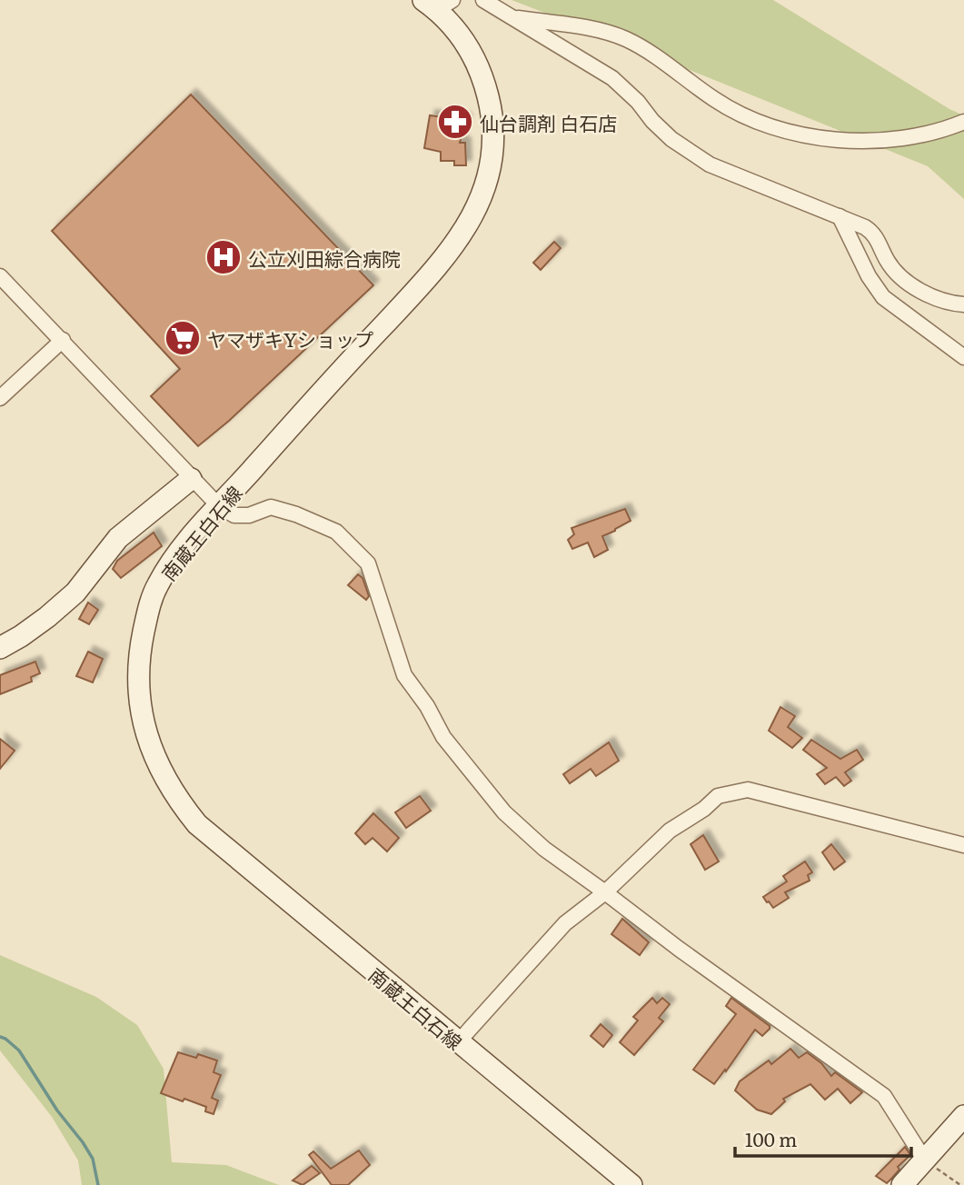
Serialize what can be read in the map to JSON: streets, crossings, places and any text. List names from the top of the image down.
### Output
{
  "streets": {
    "main road": ["南蔵王白石線"]
  },
  "places": {
    "pharmacy": ["仙台調剤 白石店"],
    "hospital": ["公立刈田綜合病院"],
    "supermarket": ["ヤマザキYショップ"]
  },
  "scale_bar": "100 m"
}
